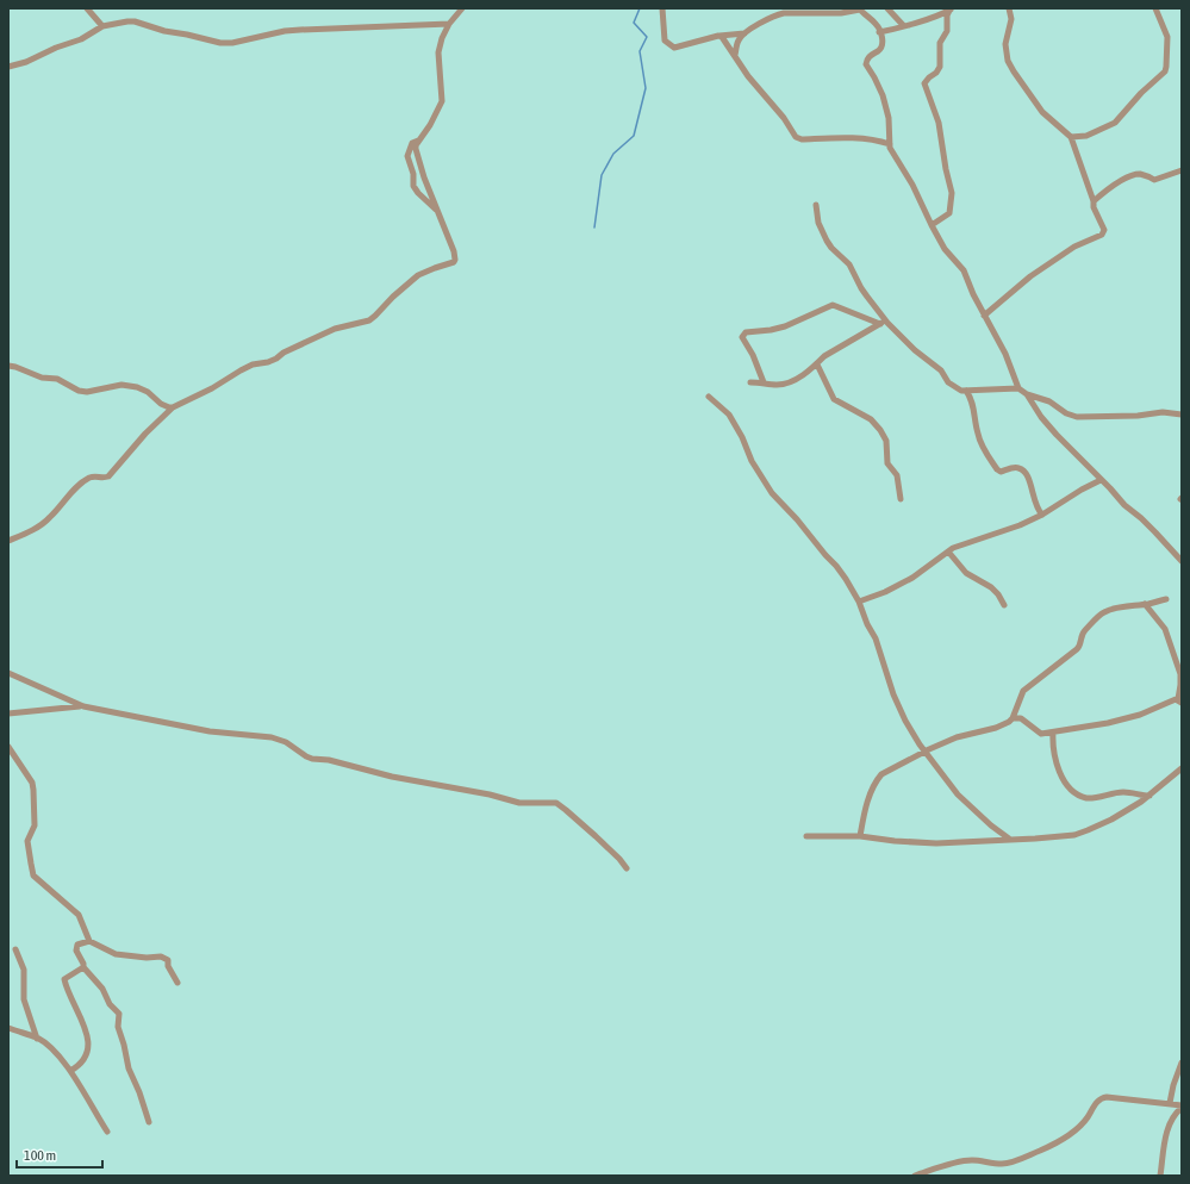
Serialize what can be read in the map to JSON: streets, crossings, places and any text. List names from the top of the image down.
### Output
{
  "scale_bar": "100 m"
}
